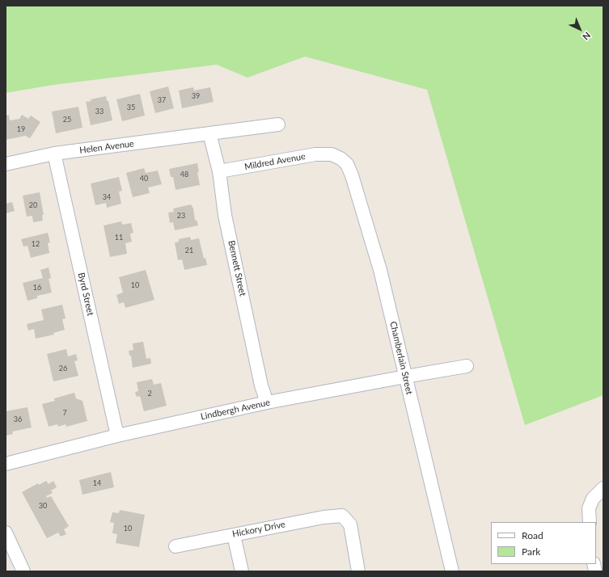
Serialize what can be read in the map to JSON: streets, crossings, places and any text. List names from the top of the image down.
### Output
{
  "streets": {
    "street": [
      "Helen Avenue",
      "Mildred Avenue",
      "Bennett Street",
      "Byrd Street",
      "Chamberlain Street",
      "Lindbergh Avenue",
      "Hickory Drive"
    ]
  },
  "crossings": [
    ["Helen Avenue", "Bennett Street"],
    ["Helen Avenue", "Byrd Street"],
    ["Mildred Avenue", "Bennett Street"],
    ["Mildred Avenue", "Chamberlain Street"],
    ["Bennett Street", "Lindbergh Avenue"],
    ["Byrd Street", "Lindbergh Avenue"],
    ["Chamberlain Street", "Lindbergh Avenue"]
  ],
  "house_numbers": [
    "39",
    "37",
    "35",
    "33",
    "25",
    "19",
    "48",
    "40",
    "34",
    "20",
    "23",
    "11",
    "12",
    "21",
    "10",
    "16",
    "26",
    "2",
    "7",
    "36",
    "14",
    "30",
    "10"
  ],
  "legend": ["Road", "Park"],
  "north": "bottom right"
}
